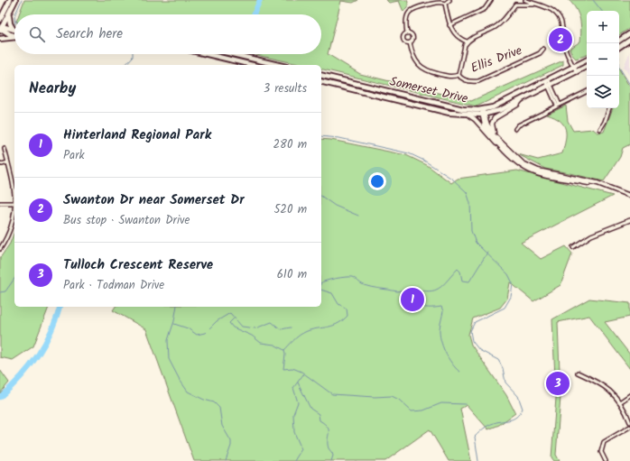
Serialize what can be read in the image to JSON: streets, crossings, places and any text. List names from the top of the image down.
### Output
{
  "streets": {
    "main road": ["Somerset Drive"],
    "street": ["Ellis Drive"]
  },
  "page": {
    "map_buttons": ["+", "−"],
    "search": "Search here",
    "pins": ["2", "1", "3"],
    "heading": ["Nearby", "3 results"],
    "list": [
      {
        "mark": "1",
        "name": "Hinterland Regional Park",
        "note": "Park",
        "value": "280 m"
      },
      {
        "mark": "2",
        "name": "Swanton Dr near Somerset Dr",
        "note": "Bus stop · Swanton Drive",
        "value": "520 m"
      },
      {
        "mark": "3",
        "name": "Tulloch Crescent Reserve",
        "note": "Park · Todman Drive",
        "value": "610 m"
      }
    ]
  }
}
